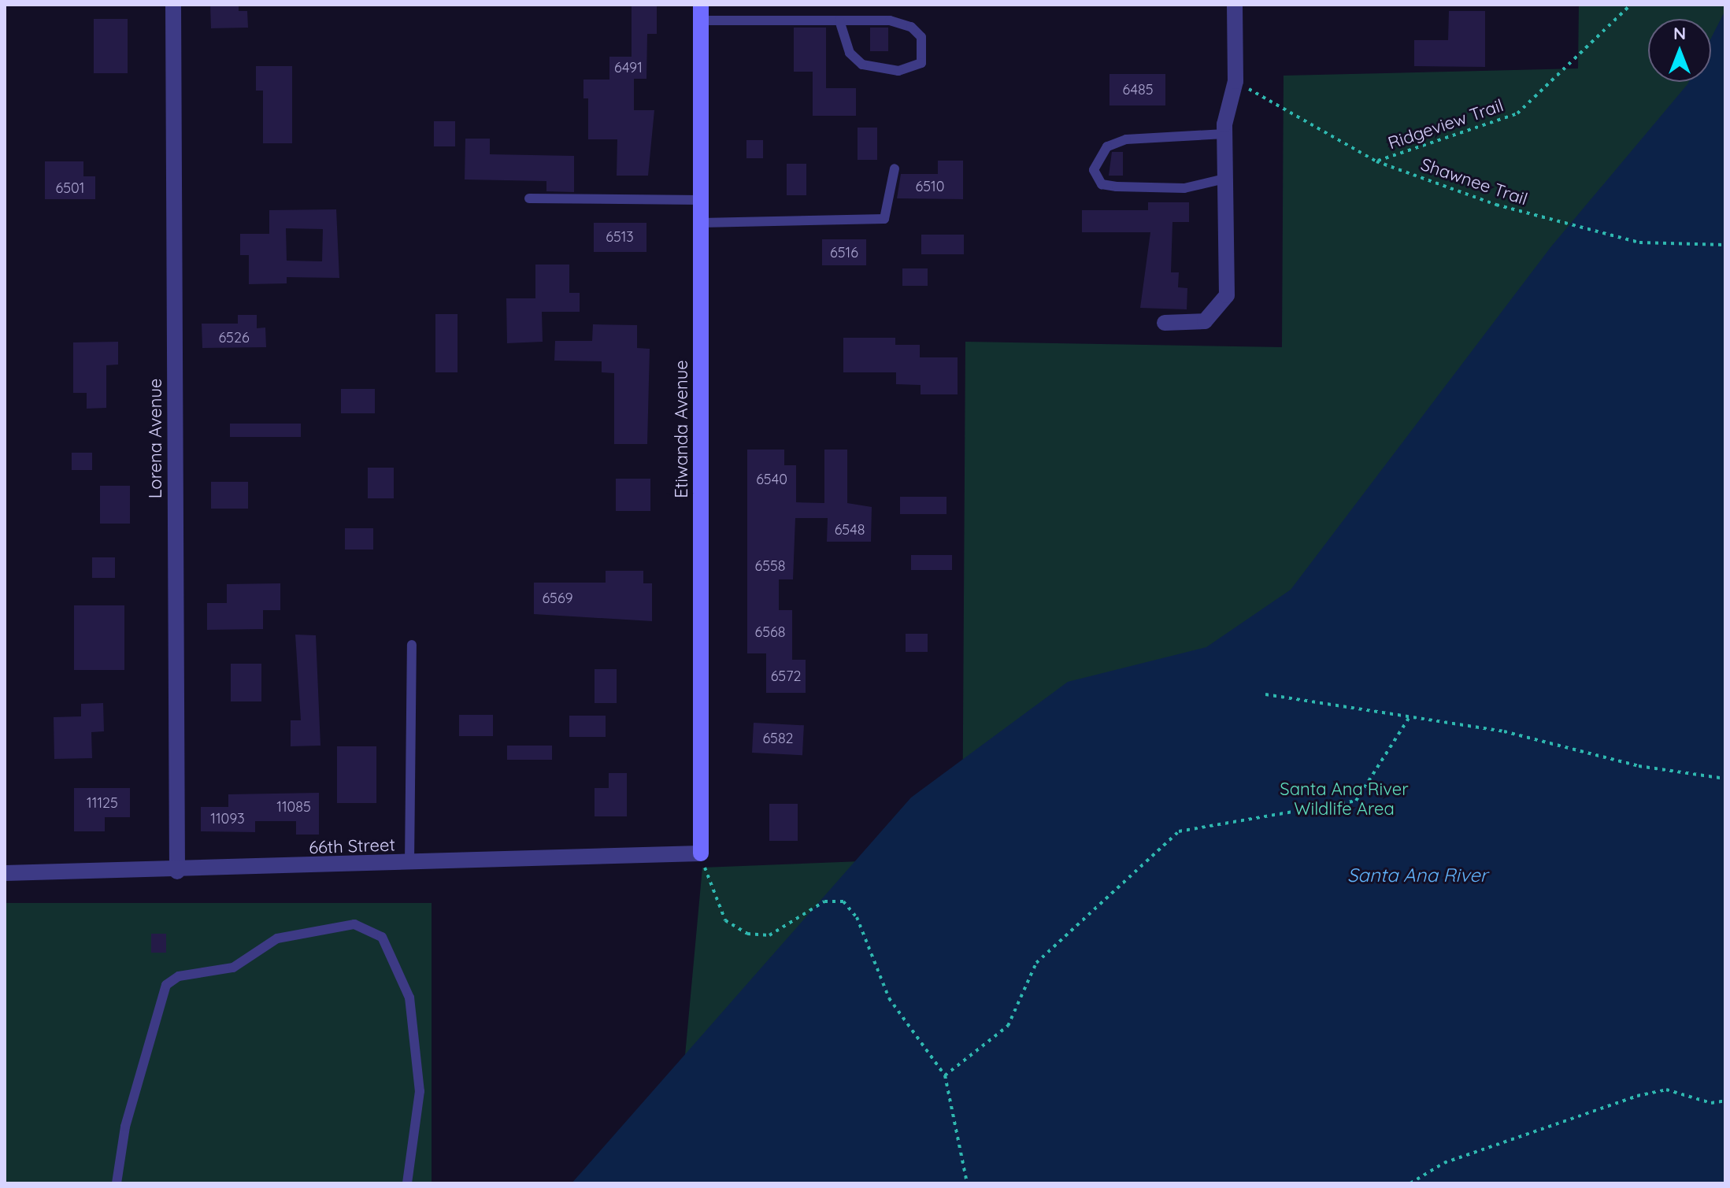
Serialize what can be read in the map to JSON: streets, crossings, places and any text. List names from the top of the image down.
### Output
{
  "streets": {
    "street": ["Etiwanda Avenue", "Lorena Avenue", "66th Street"],
    "path": ["Ridgeview Trail", "Shawnee Trail"]
  },
  "crossings": [
    ["Ridgeview Trail", "Shawnee Trail"],
    ["Etiwanda Avenue", "66th Street"],
    ["Lorena Avenue", "66th Street"]
  ],
  "water": ["Santa Ana River"],
  "parks": ["Santa Ana River Wildlife Area"],
  "house_numbers": [
    "6491",
    "6485",
    "6510",
    "6501",
    "6513",
    "6516",
    "6526",
    "6540",
    "6548",
    "6558",
    "6569",
    "6568",
    "6572",
    "6582",
    "11125",
    "11085",
    "11093"
  ],
  "north": "top"
}
